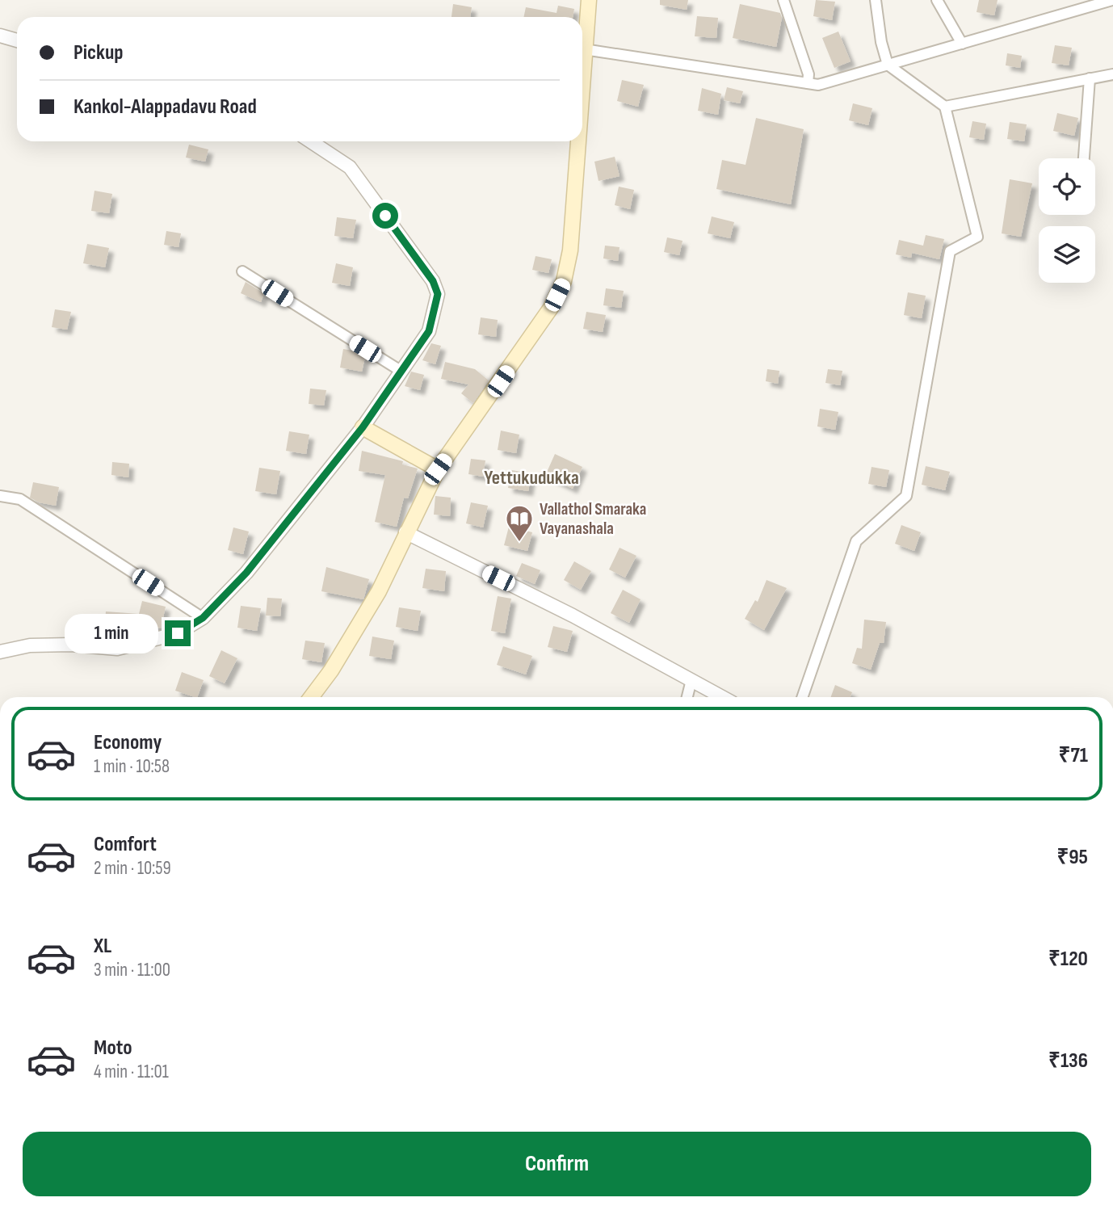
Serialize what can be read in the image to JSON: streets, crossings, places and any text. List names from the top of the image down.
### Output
{
  "districts": ["Yettukudukka"],
  "places": {
    "library": ["Vallathol Smaraka Vayanashala"]
  },
  "page": {
    "banner": ["Pickup", "Kankol-Alappadavu Road"],
    "bubble": "1 min",
    "list": [
      {
        "name": "Economy",
        "note": "1 min · 10:58",
        "value": "₹71"
      },
      {
        "name": "Comfort",
        "note": "2 min · 10:59",
        "value": "₹95"
      },
      {
        "name": "XL",
        "note": "3 min · 11:00",
        "value": "₹120"
      },
      {
        "name": "Moto",
        "note": "4 min · 11:01",
        "value": "₹136"
      }
    ],
    "buttons": "Confirm"
  }
}
